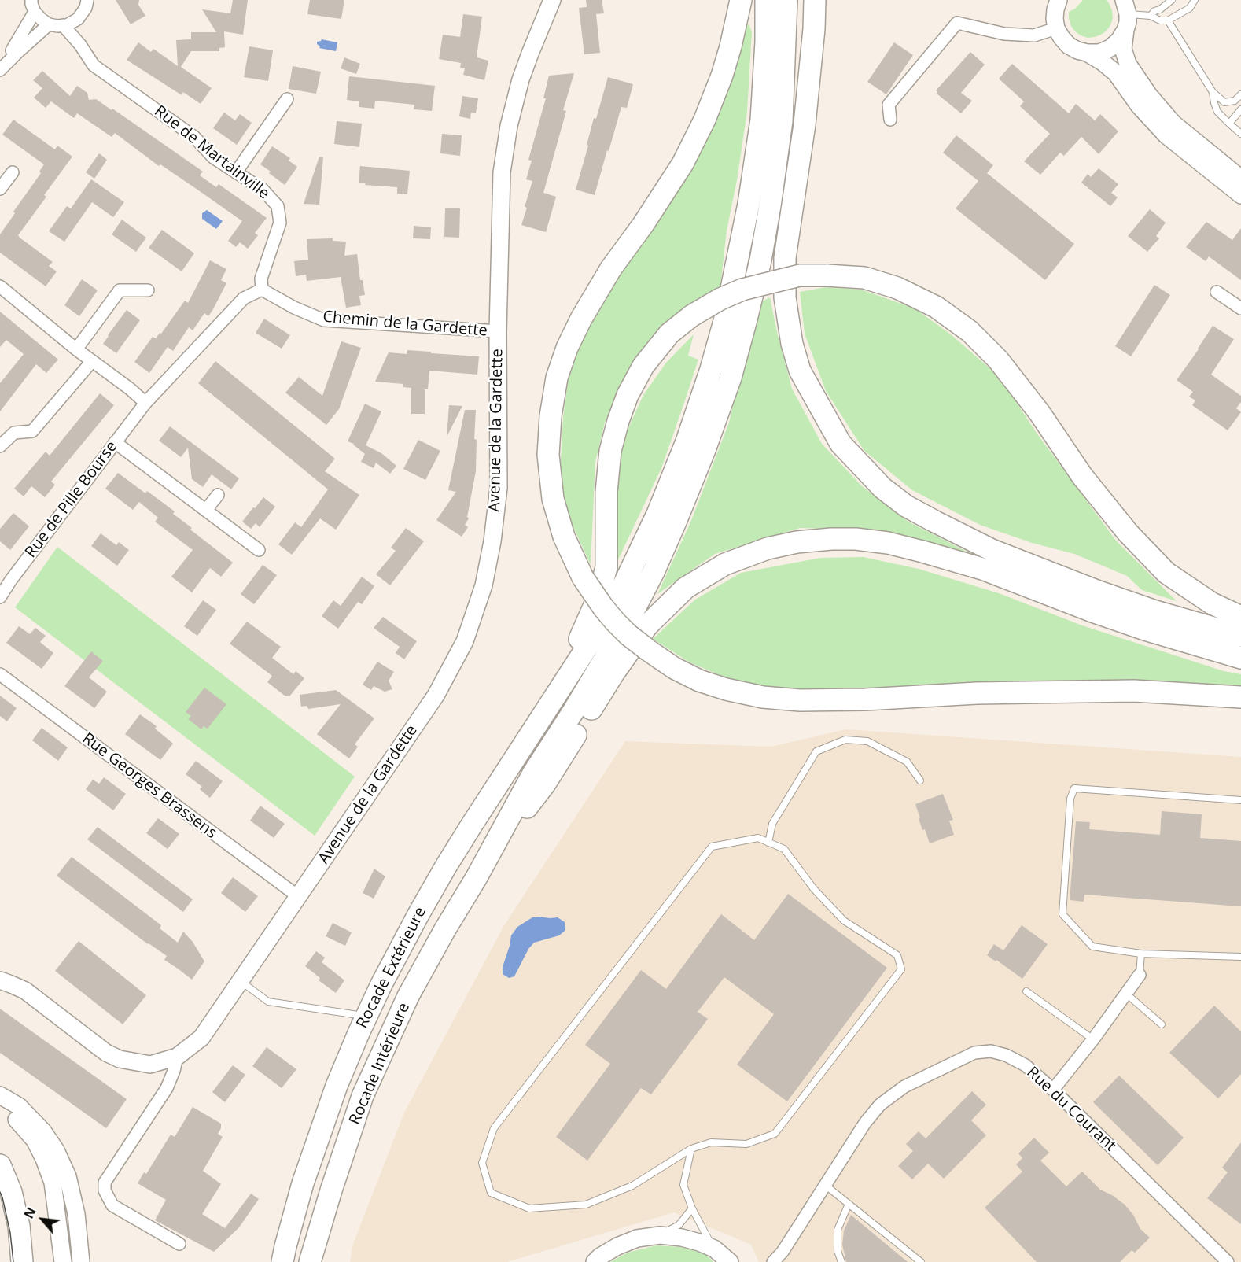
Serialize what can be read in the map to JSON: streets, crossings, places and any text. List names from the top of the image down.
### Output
{
  "streets": {
    "highway": ["Rocade Extérieure", "Rocade Intérieure"],
    "main road": ["Avenue de la Gardette"],
    "street": [
      "Rue de Martainville",
      "Chemin de la Gardette",
      "Rue de Pille Bourse",
      "Rue Georges Brassens",
      "Rue du Courant"
    ]
  },
  "crossings": [
    ["Rue de Martainville", "Chemin de la Gardette"],
    ["Rue de Martainville", "Rue de Pille Bourse"],
    ["Chemin de la Gardette", "Avenue de la Gardette"],
    ["Chemin de la Gardette", "Rue de Pille Bourse"],
    ["Avenue de la Gardette", "Rue Georges Brassens"]
  ],
  "north": "top left"
}
